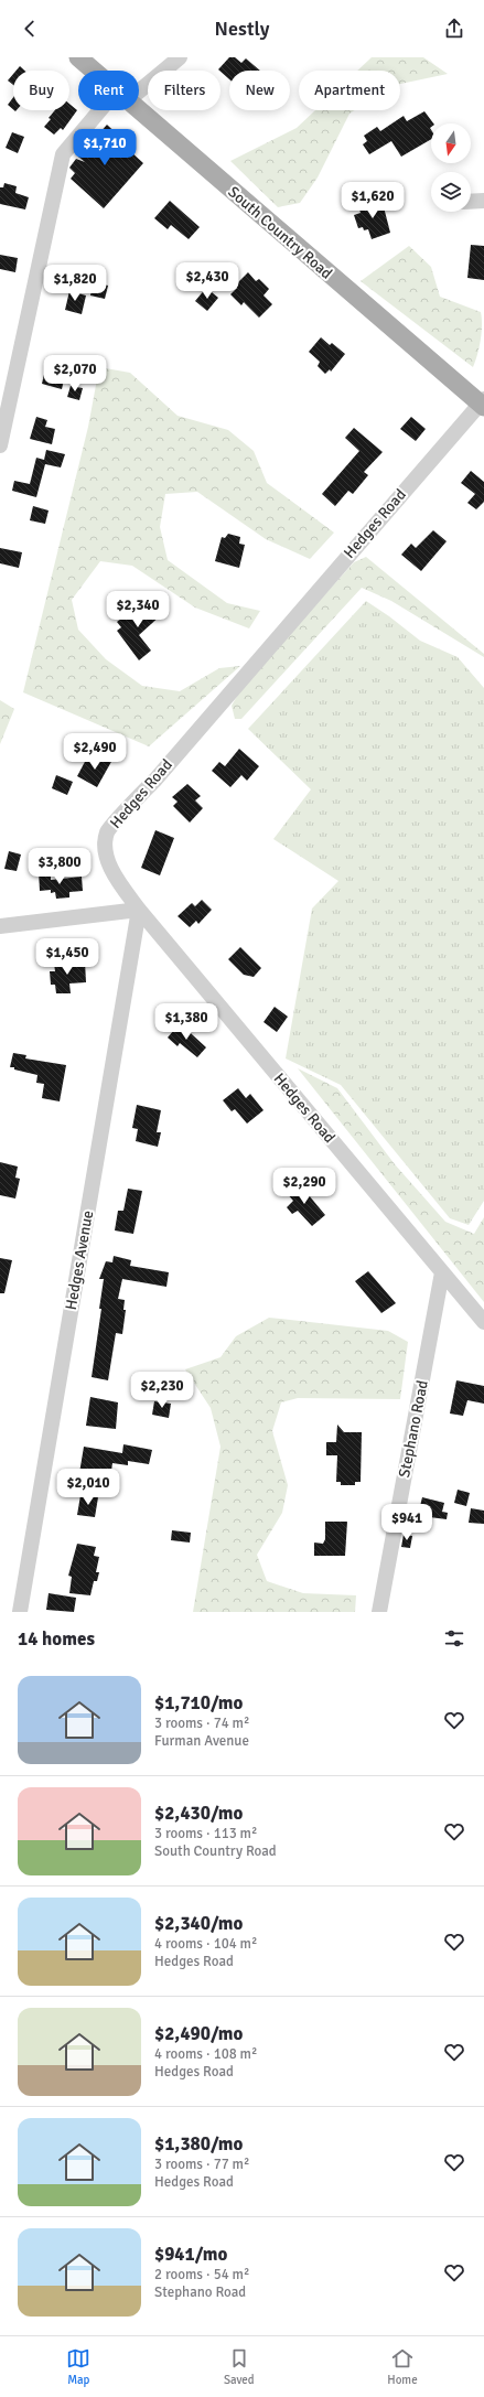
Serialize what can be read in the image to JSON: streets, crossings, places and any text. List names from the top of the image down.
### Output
{
  "streets": {
    "main road": ["South Country Road"],
    "street": ["Hedges Road", "Hedges Avenue", "Stephano Road"]
  },
  "crossings": [
    ["South Country Road", "Hedges Road"],
    ["Hedges Road", "Hedges Avenue"],
    ["Hedges Road", "Stephano Road"]
  ],
  "north": "bottom",
  "page": {
    "header": "Nestly",
    "chip": [
      "Buy",
      "Rent",
      "Filters",
      "New",
      "Apartment"
    ],
    "price": [
      "$1,710",
      "$1,620",
      "$2,430",
      "$1,820",
      "$2,070",
      "$2,340",
      "$2,490",
      "$3,800",
      "$1,450",
      "$1,380",
      "$2,290",
      "$2,230",
      "$2,010",
      "$941"
    ],
    "heading": "14 homes",
    "list": [
      {
        "name": "$1,710/mo",
        "note": "3 rooms · 74 m² · Furman Avenue"
      },
      {
        "name": "$2,430/mo",
        "note": "3 rooms · 113 m² · South Country Road"
      },
      {
        "name": "$2,340/mo",
        "note": "4 rooms · 104 m² · Hedges Road"
      },
      {
        "name": "$2,490/mo",
        "note": "4 rooms · 108 m² · Hedges Road"
      },
      {
        "name": "$1,380/mo",
        "note": "3 rooms · 77 m² · Hedges Road"
      },
      {
        "name": "$941/mo",
        "note": "2 rooms · 54 m² · Stephano Road"
      }
    ],
    "tabs": ["Map", "Saved", "Home"]
  }
}
